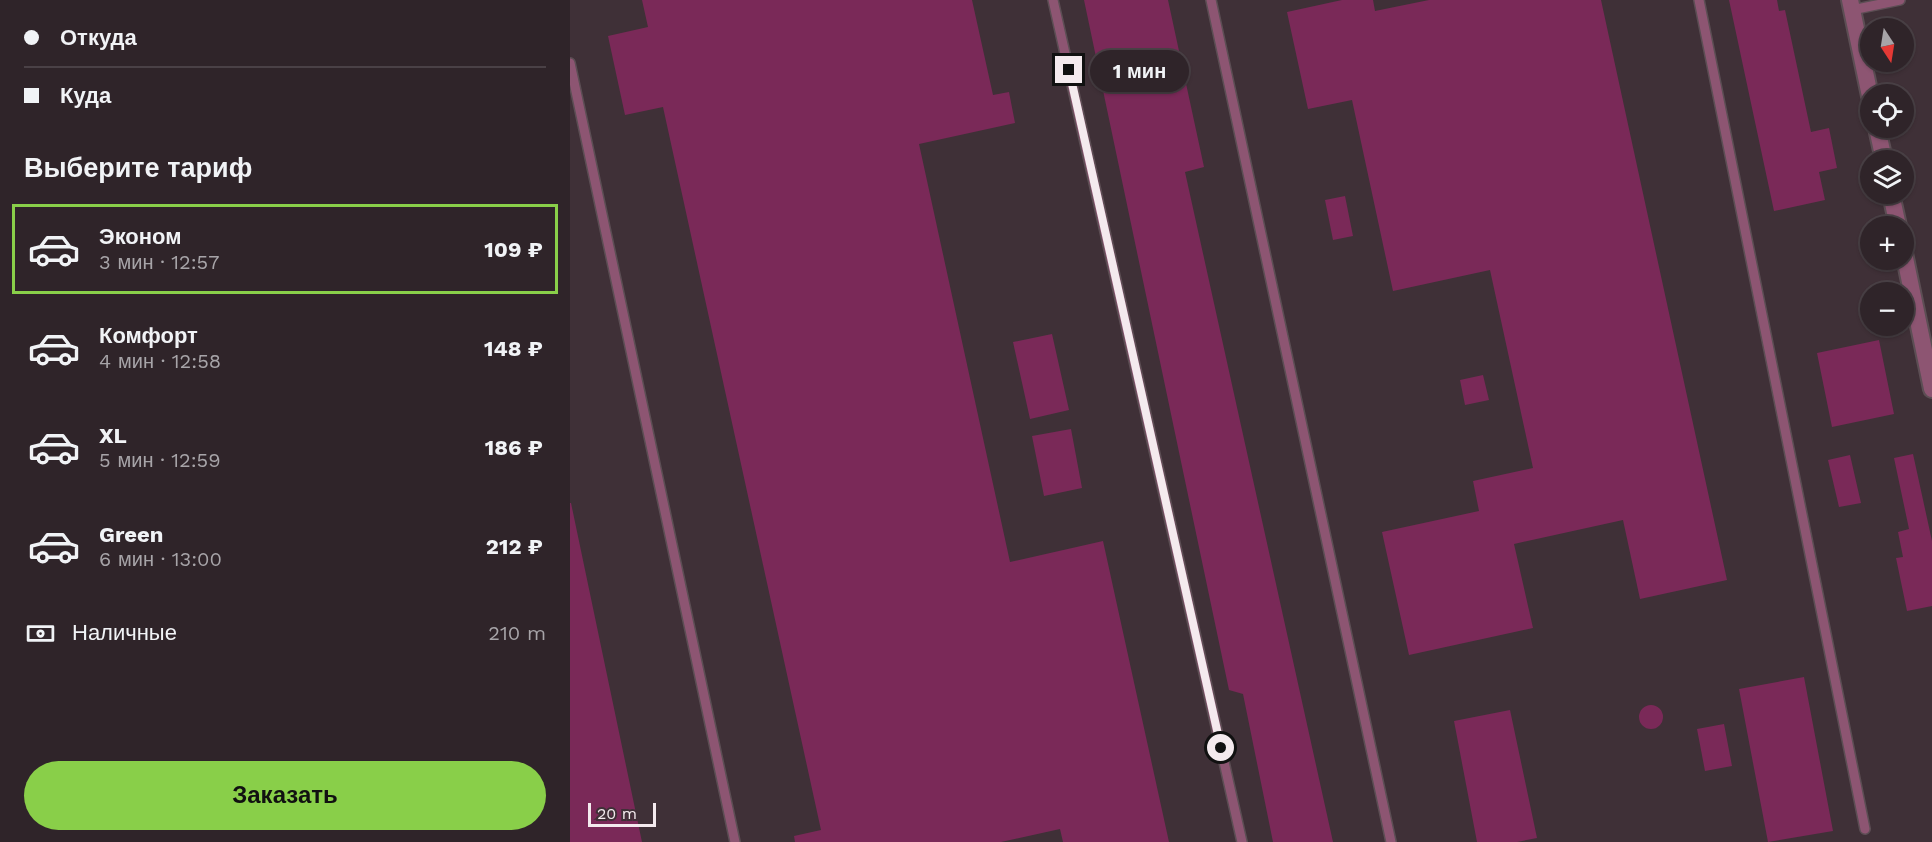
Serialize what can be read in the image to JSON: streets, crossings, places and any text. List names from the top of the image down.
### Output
{
  "scale_bar": "20 m",
  "north": "bottom",
  "page": {
    "banner": ["Откуда", "Куда"],
    "map_buttons": ["+", "−"],
    "bubble": "1 мин",
    "heading": "Выберите тариф",
    "list": [
      {
        "name": "Эконом",
        "note": "3 мин · 12:57",
        "value": "109 ₽"
      },
      {
        "name": "Комфорт",
        "note": "4 мин · 12:58",
        "value": "148 ₽"
      },
      {
        "name": "XL",
        "note": "5 мин · 12:59",
        "value": "186 ₽"
      },
      {
        "name": "Green",
        "note": "6 мин · 13:00",
        "value": "212 ₽"
      }
    ],
    "pay": ["Наличные", "210 m"],
    "buttons": "Заказать",
    "scale": "20 m"
  }
}
